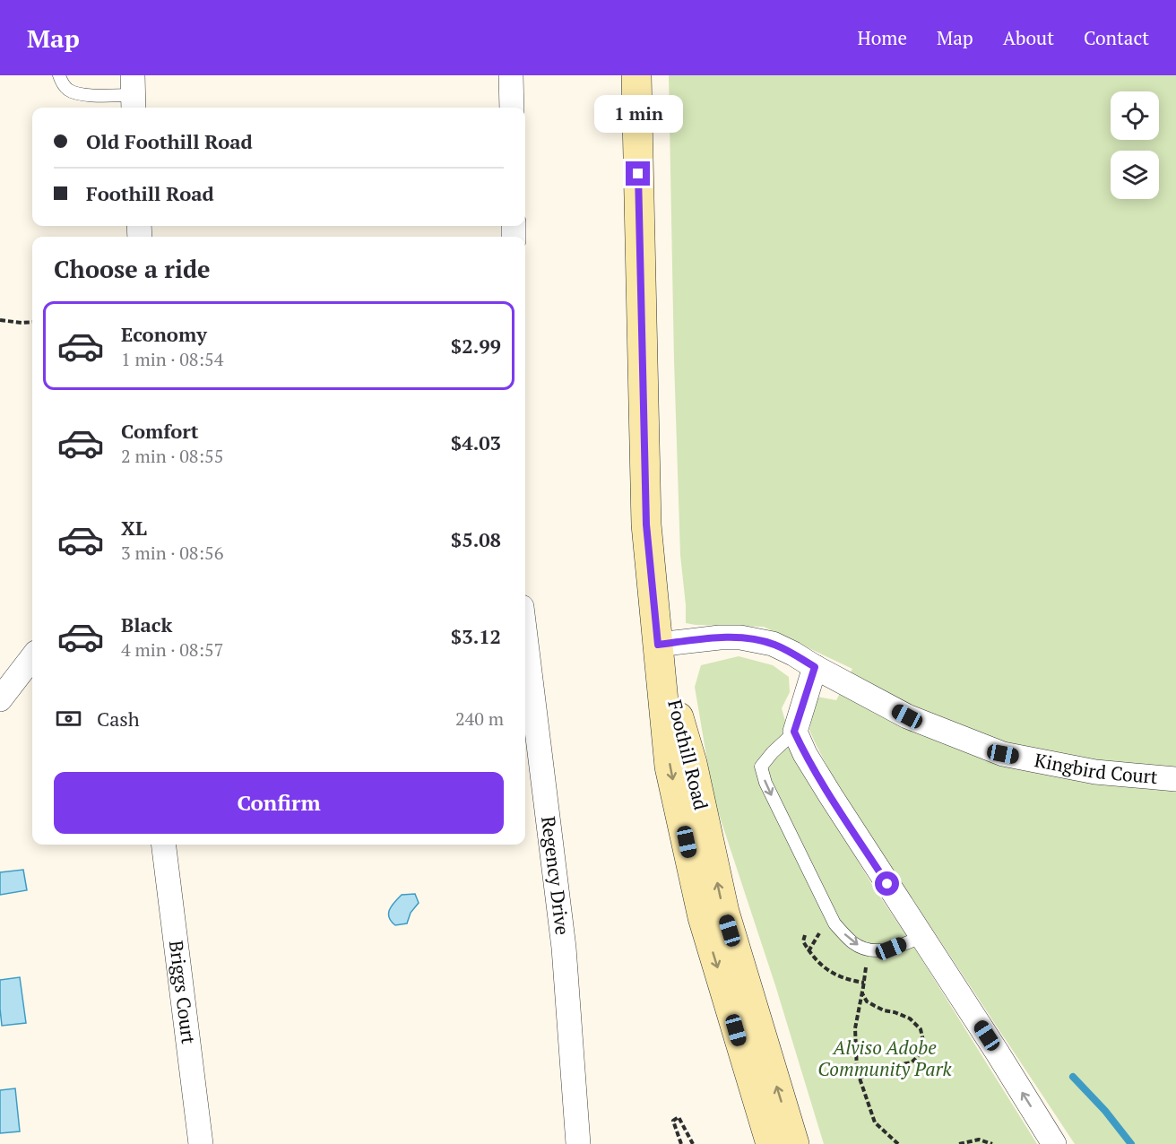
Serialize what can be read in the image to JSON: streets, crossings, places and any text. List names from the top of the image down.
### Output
{
  "streets": {
    "main road": ["Foothill Road"],
    "street": ["Kingbird Court", "Regency Drive", "Briggs Court"]
  },
  "crossings": [
    ["Foothill Road", "Kingbird Court"]
  ],
  "parks": ["Alviso Adobe Community Park"],
  "page": {
    "header": "Map",
    "nav": [
      "Home",
      "Map",
      "About",
      "Contact"
    ],
    "bubble": "1 min",
    "banner": ["Old Foothill Road", "Foothill Road"],
    "heading": "Choose a ride",
    "list": [
      {
        "name": "Economy",
        "note": "1 min · 08:54",
        "value": "$2.99"
      },
      {
        "name": "Comfort",
        "note": "2 min · 08:55",
        "value": "$4.03"
      },
      {
        "name": "XL",
        "note": "3 min · 08:56",
        "value": "$5.08"
      },
      {
        "name": "Black",
        "note": "4 min · 08:57",
        "value": "$3.12"
      }
    ],
    "pay": ["Cash", "240 m"],
    "buttons": "Confirm"
  }
}
